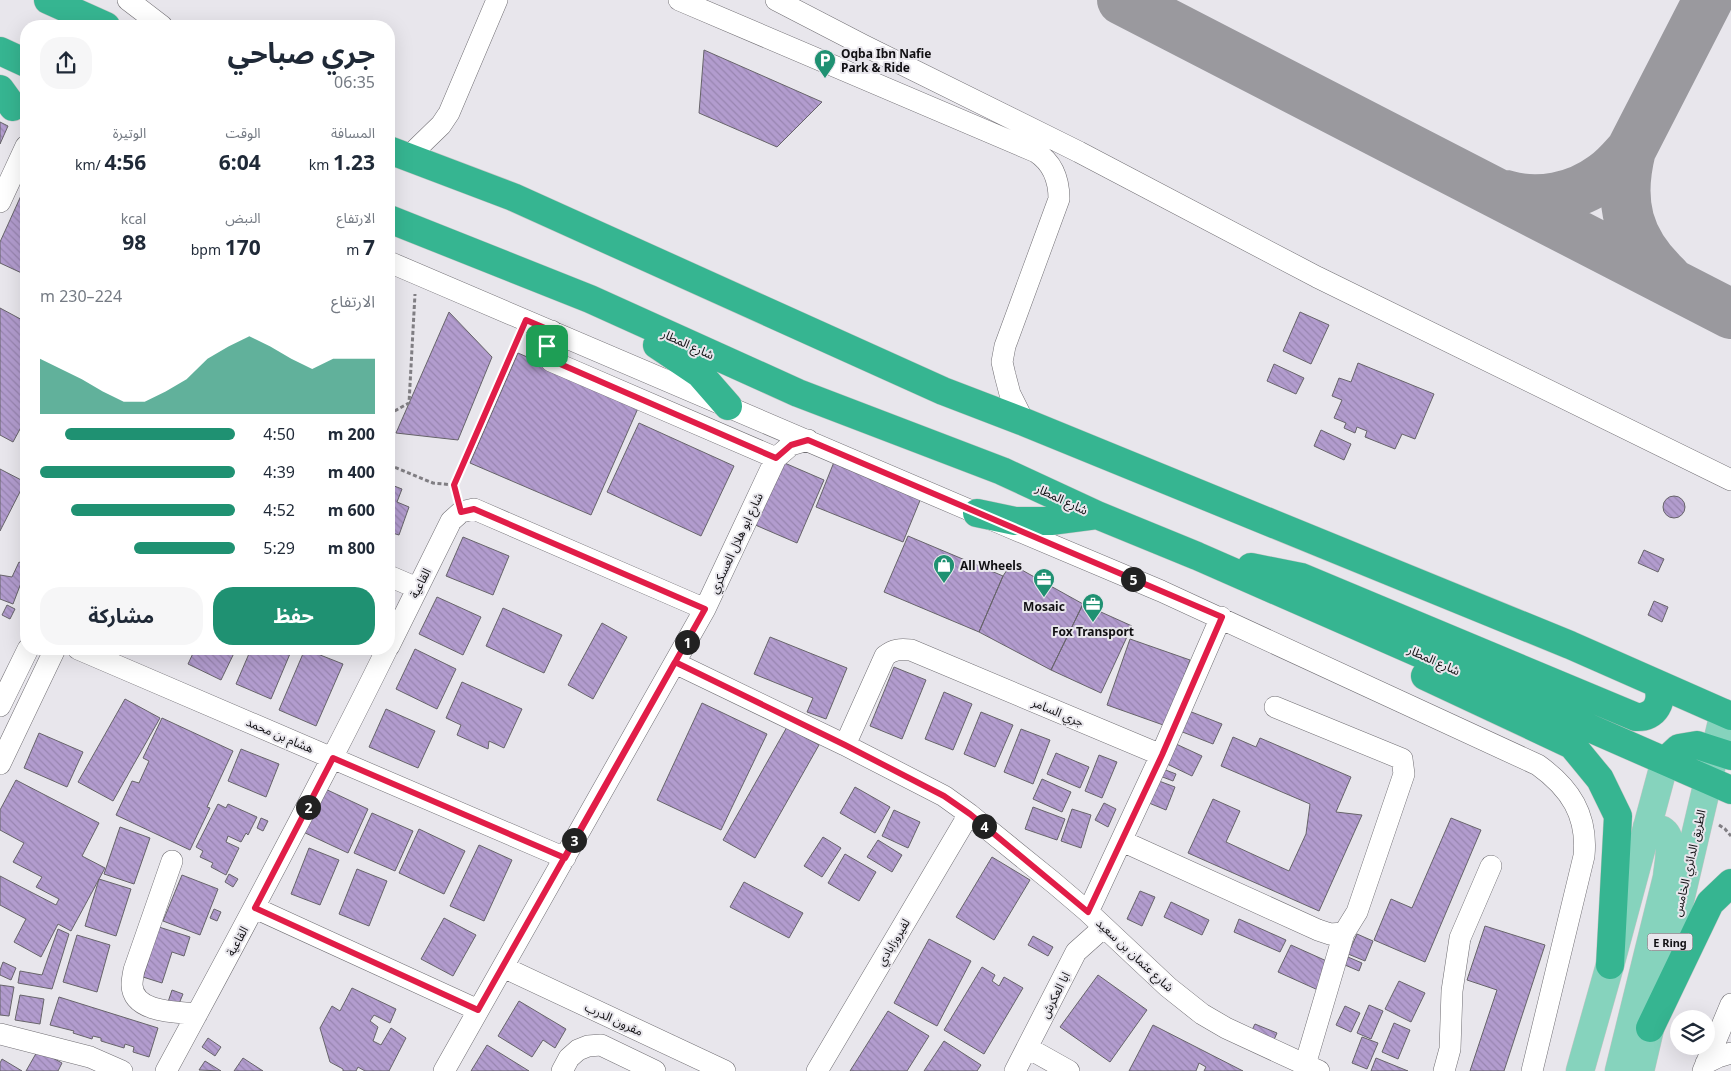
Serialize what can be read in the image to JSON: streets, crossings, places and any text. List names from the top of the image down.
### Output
{
  "streets": {
    "highway": ["شارع المطار"],
    "main road": ["الطريق الدائري الخامس", "E Ring"],
    "street": [
      "شارع ابو هلال العسكري",
      "القاعية",
      "جري السامر",
      "هشام بن محمد",
      "لفيروزابادي",
      "شارع عثمان بن سعيد",
      "ابا العكرش",
      "مقرون الدرب"
    ]
  },
  "crossings": [
    ["شارع المطار", "الطريق الدائري الخامس"],
    ["شارع ابو هلال العسكري", "هشام بن محمد"],
    ["شارع ابو هلال العسكري", "شارع عثمان بن سعيد"],
    ["شارع ابو هلال العسكري", "مقرون الدرب"],
    ["القاعية", "هشام بن محمد"],
    ["جري السامر", "شارع عثمان بن سعيد"],
    ["لفيروزابادي", "شارع عثمان بن سعيد"],
    ["شارع عثمان بن سعيد", "ابا العكرش"]
  ],
  "places": {
    "parking": ["Oqba Ibn Nafie Park & Ride"],
    "shop": ["All Wheels"],
    "office": ["Mosaic", "Fox Transport"]
  },
  "page": {
    "heading": ["جري صباحي", "06:35"],
    "stats": [
      ["المسافة", "1.23 km"],
      ["الوقت", "6:04"],
      ["الوتيرة", "4:56 /km"],
      ["الارتفاع", "7 m"],
      ["النبض", "170 bpm"],
      ["kcal", "98"]
    ],
    "chart": ["الارتفاع", "224–230 m"],
    "list": [
      {
        "name": "200 m",
        "note": "4:50"
      },
      {
        "name": "400 m",
        "note": "4:39"
      },
      {
        "name": "600 m",
        "note": "4:52"
      },
      {
        "name": "800 m",
        "note": "5:29"
      }
    ],
    "pins": [
      "5",
      "1",
      "2",
      "4",
      "3"
    ],
    "buttons": ["حفظ", "مشاركة"]
  }
}
